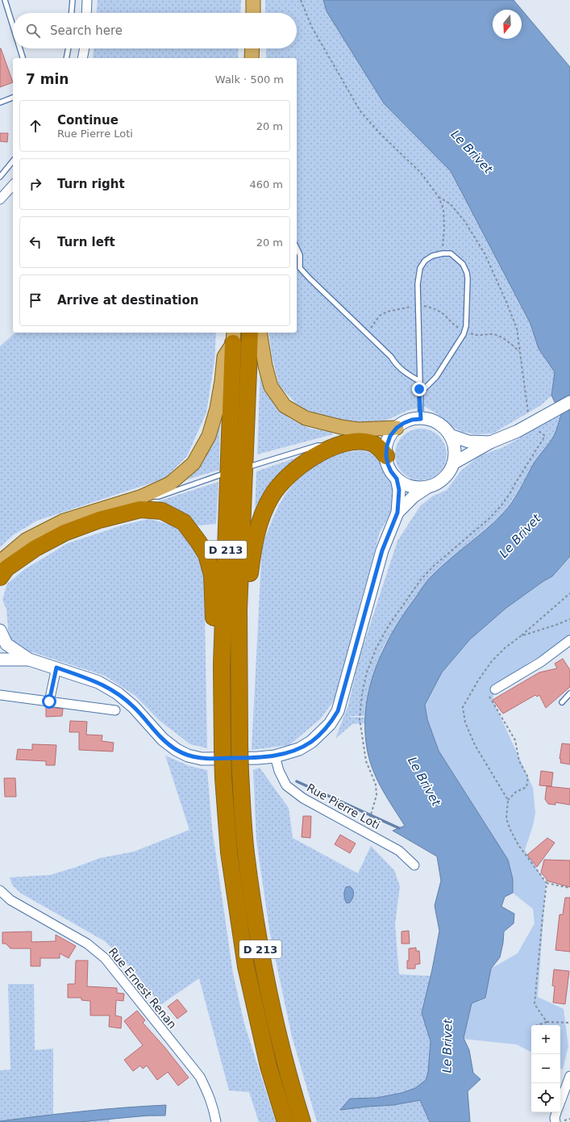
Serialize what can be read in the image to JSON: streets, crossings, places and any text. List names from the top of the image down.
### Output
{
  "streets": {
    "highway": ["D 213"],
    "street": ["Rue Pierre Loti", "Rue Ernest Renan"]
  },
  "water": ["Le Brivet"],
  "north": "bottom",
  "page": {
    "search": "Search here",
    "heading": ["7 min", "Walk · 500 m"],
    "list": [
      ["Continue", "Rue Pierre Loti", "20 m"],
      ["Turn right", "460 m"],
      ["Turn left", "20 m"],
      "Arrive at destination"
    ],
    "map_buttons": ["+", "−"]
  }
}
